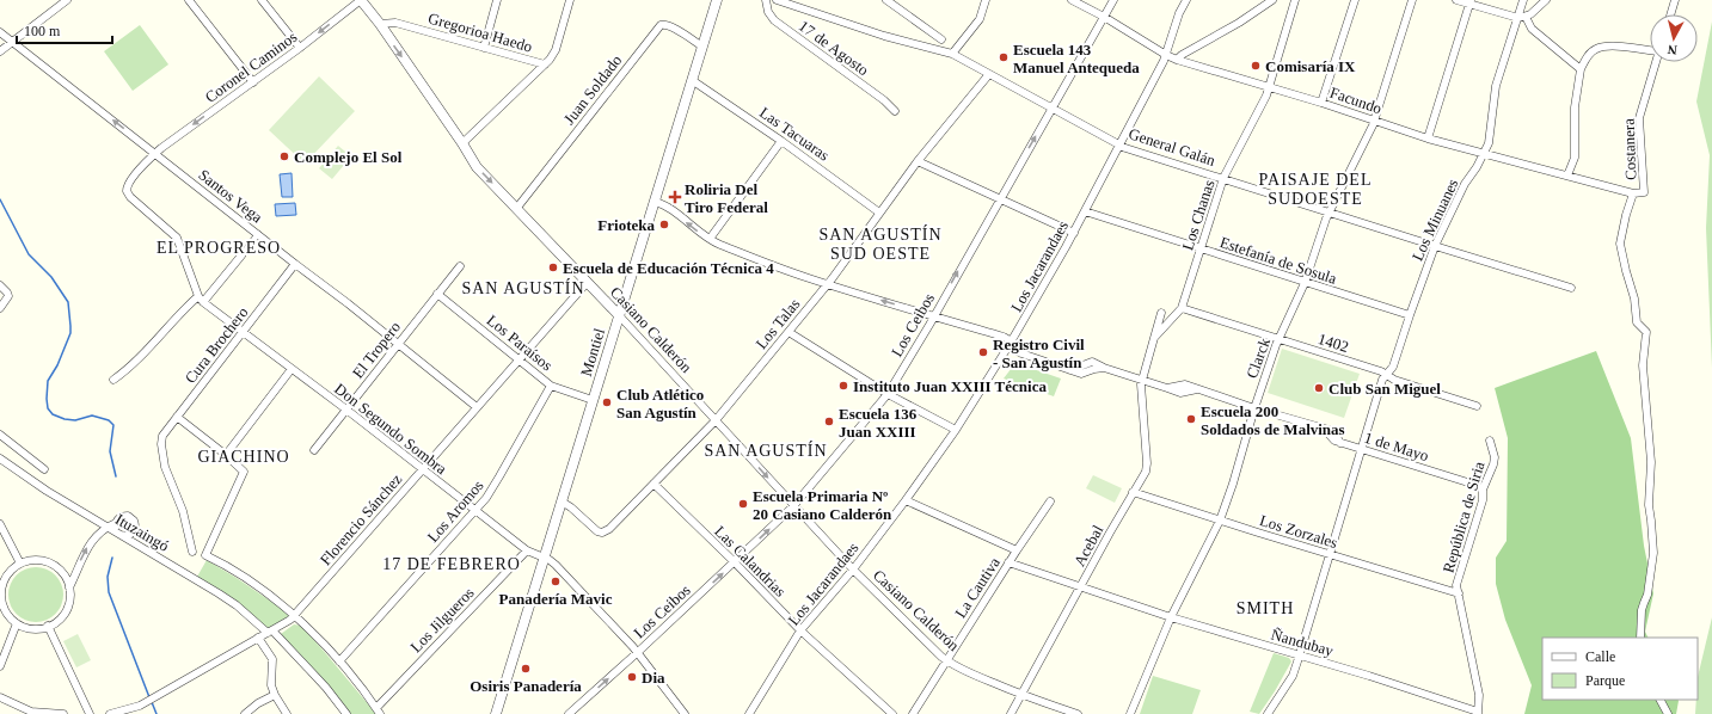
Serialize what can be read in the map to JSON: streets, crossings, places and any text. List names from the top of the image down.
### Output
{
  "streets": {
    "street": [
      "Gregorioa Haedo",
      "17 de Agosto",
      "Coronel Caminos",
      "Juan Soldado",
      "Facundo",
      "Las Tacuaras",
      "General Galán",
      "Costanera",
      "Santos Vega",
      "Los Chanas",
      "Los Minuanes",
      "Estefanía de Sosula",
      "Los Jacarandaes",
      "Los Talas",
      "Los Ceibos",
      "Casiano Calderón",
      "Los Paraísos",
      "1402",
      "Cura Brochero",
      "El Tropero",
      "Montiel",
      "Clarck",
      "Don Segundo Sombra",
      "1 de Mayo",
      "Los Aromos",
      "República de Siria",
      "Florencio Sánchez",
      "Los Zorzales",
      "Ituzaingó",
      "Acebal",
      "Las Calandrias",
      "La Cautiva",
      "Los Jilgueros",
      "Ñandubay"
    ]
  },
  "crossings": [
    ["Gregorioa Haedo", "Casiano Calderón"],
    ["Coronel Caminos", "Santos Vega"],
    ["Coronel Caminos", "Casiano Calderón"],
    ["Juan Soldado", "Casiano Calderón"],
    ["Juan Soldado", "Montiel"],
    ["Facundo", "Costanera"],
    ["Facundo", "Los Chanas"],
    ["Facundo", "Los Minuanes"],
    ["Facundo", "Los Jacarandaes"],
    ["Facundo", "Los Ceibos"],
    ["Facundo", "Clarck"],
    ["Las Tacuaras", "Los Talas"],
    ["Las Tacuaras", "Montiel"],
    ["General Galán", "Los Chanas"],
    ["General Galán", "Los Minuanes"],
    ["General Galán", "Los Jacarandaes"],
    ["General Galán", "Los Talas"],
    ["General Galán", "Los Ceibos"],
    ["General Galán", "Clarck"],
    ["Santos Vega", "Cura Brochero"],
    ["Santos Vega", "El Tropero"],
    ["Santos Vega", "Florencio Sánchez"],
    ["Los Chanas", "Estefanía de Sosula"],
    ["Los Chanas", "1402"],
    ["Los Chanas", "Acebal"],
    ["Los Minuanes", "Estefanía de Sosula"],
    ["Los Minuanes", "1402"],
    ["Los Minuanes", "1 de Mayo"],
    ["Los Minuanes", "Los Zorzales"],
    ["Los Minuanes", "Ñandubay"],
    ["Estefanía de Sosula", "Los Jacarandaes"],
    ["Estefanía de Sosula", "Clarck"],
    ["Los Jacarandaes", "Casiano Calderón"],
    ["Los Jacarandaes", "Las Calandrias"],
    ["Los Talas", "Casiano Calderón"],
    ["Los Talas", "Montiel"],
    ["Los Talas", "Las Calandrias"],
    ["Los Ceibos", "Casiano Calderón"],
    ["Los Ceibos", "Don Segundo Sombra"],
    ["Los Ceibos", "Las Calandrias"],
    ["Casiano Calderón", "Montiel"],
    ["Casiano Calderón", "Florencio Sánchez"],
    ["Casiano Calderón", "Acebal"],
    ["Casiano Calderón", "La Cautiva"],
    ["Los Paraísos", "El Tropero"],
    ["Los Paraísos", "Montiel"],
    ["Los Paraísos", "Los Aromos"],
    ["Los Paraísos", "Florencio Sánchez"],
    ["1402", "Clarck"],
    ["Cura Brochero", "Don Segundo Sombra"],
    ["El Tropero", "Don Segundo Sombra"],
    ["Montiel", "Don Segundo Sombra"],
    ["Clarck", "1 de Mayo"],
    ["Clarck", "Los Zorzales"],
    ["Clarck", "Ñandubay"],
    ["Don Segundo Sombra", "Los Aromos"],
    ["Don Segundo Sombra", "Florencio Sánchez"],
    ["Don Segundo Sombra", "Los Jilgueros"],
    ["1 de Mayo", "República de Siria"],
    ["República de Siria", "Los Zorzales"],
    ["República de Siria", "Ñandubay"],
    ["Florencio Sánchez", "Ituzaingó"],
    ["Los Zorzales", "Acebal"],
    ["Acebal", "Ñandubay"],
    ["La Cautiva", "Ñandubay"]
  ],
  "one_way": ["Coronel Caminos", "Los Ceibos"],
  "districts": [
    "PAISAJE DEL SUDOESTE",
    "SAN AGUSTÍN SUD OESTE",
    "EL PROGRESO",
    "SAN AGUSTÍN",
    "SAN AGUSTÍN",
    "GIACHINO",
    "17 DE FEBRERO",
    "SMITH"
  ],
  "places": {
    "other": [
      "Escuela 143 Manuel Antequeda",
      "Comisaría IX",
      "Complejo El Sol",
      "Frioteka",
      "Escuela de Educación Técnica 4",
      "Registro Civil - San Agustín",
      "Instituto Juan XXIII Técnica",
      "Club San Miguel",
      "Club Atlético San Agustín",
      "Escuela 200 Soldados de Malvinas",
      "Escuela 136 Juan XXIII",
      "Escuela Primaria Nº 20 Casiano Calderón",
      "Panadería Mavic",
      "Osiris Panadería",
      "Dia"
    ],
    "health": ["Roliria Del Tiro Federal"]
  },
  "legend": ["Calle", "Parque"],
  "scale_bar": "100 m",
  "north": "bottom"
}
